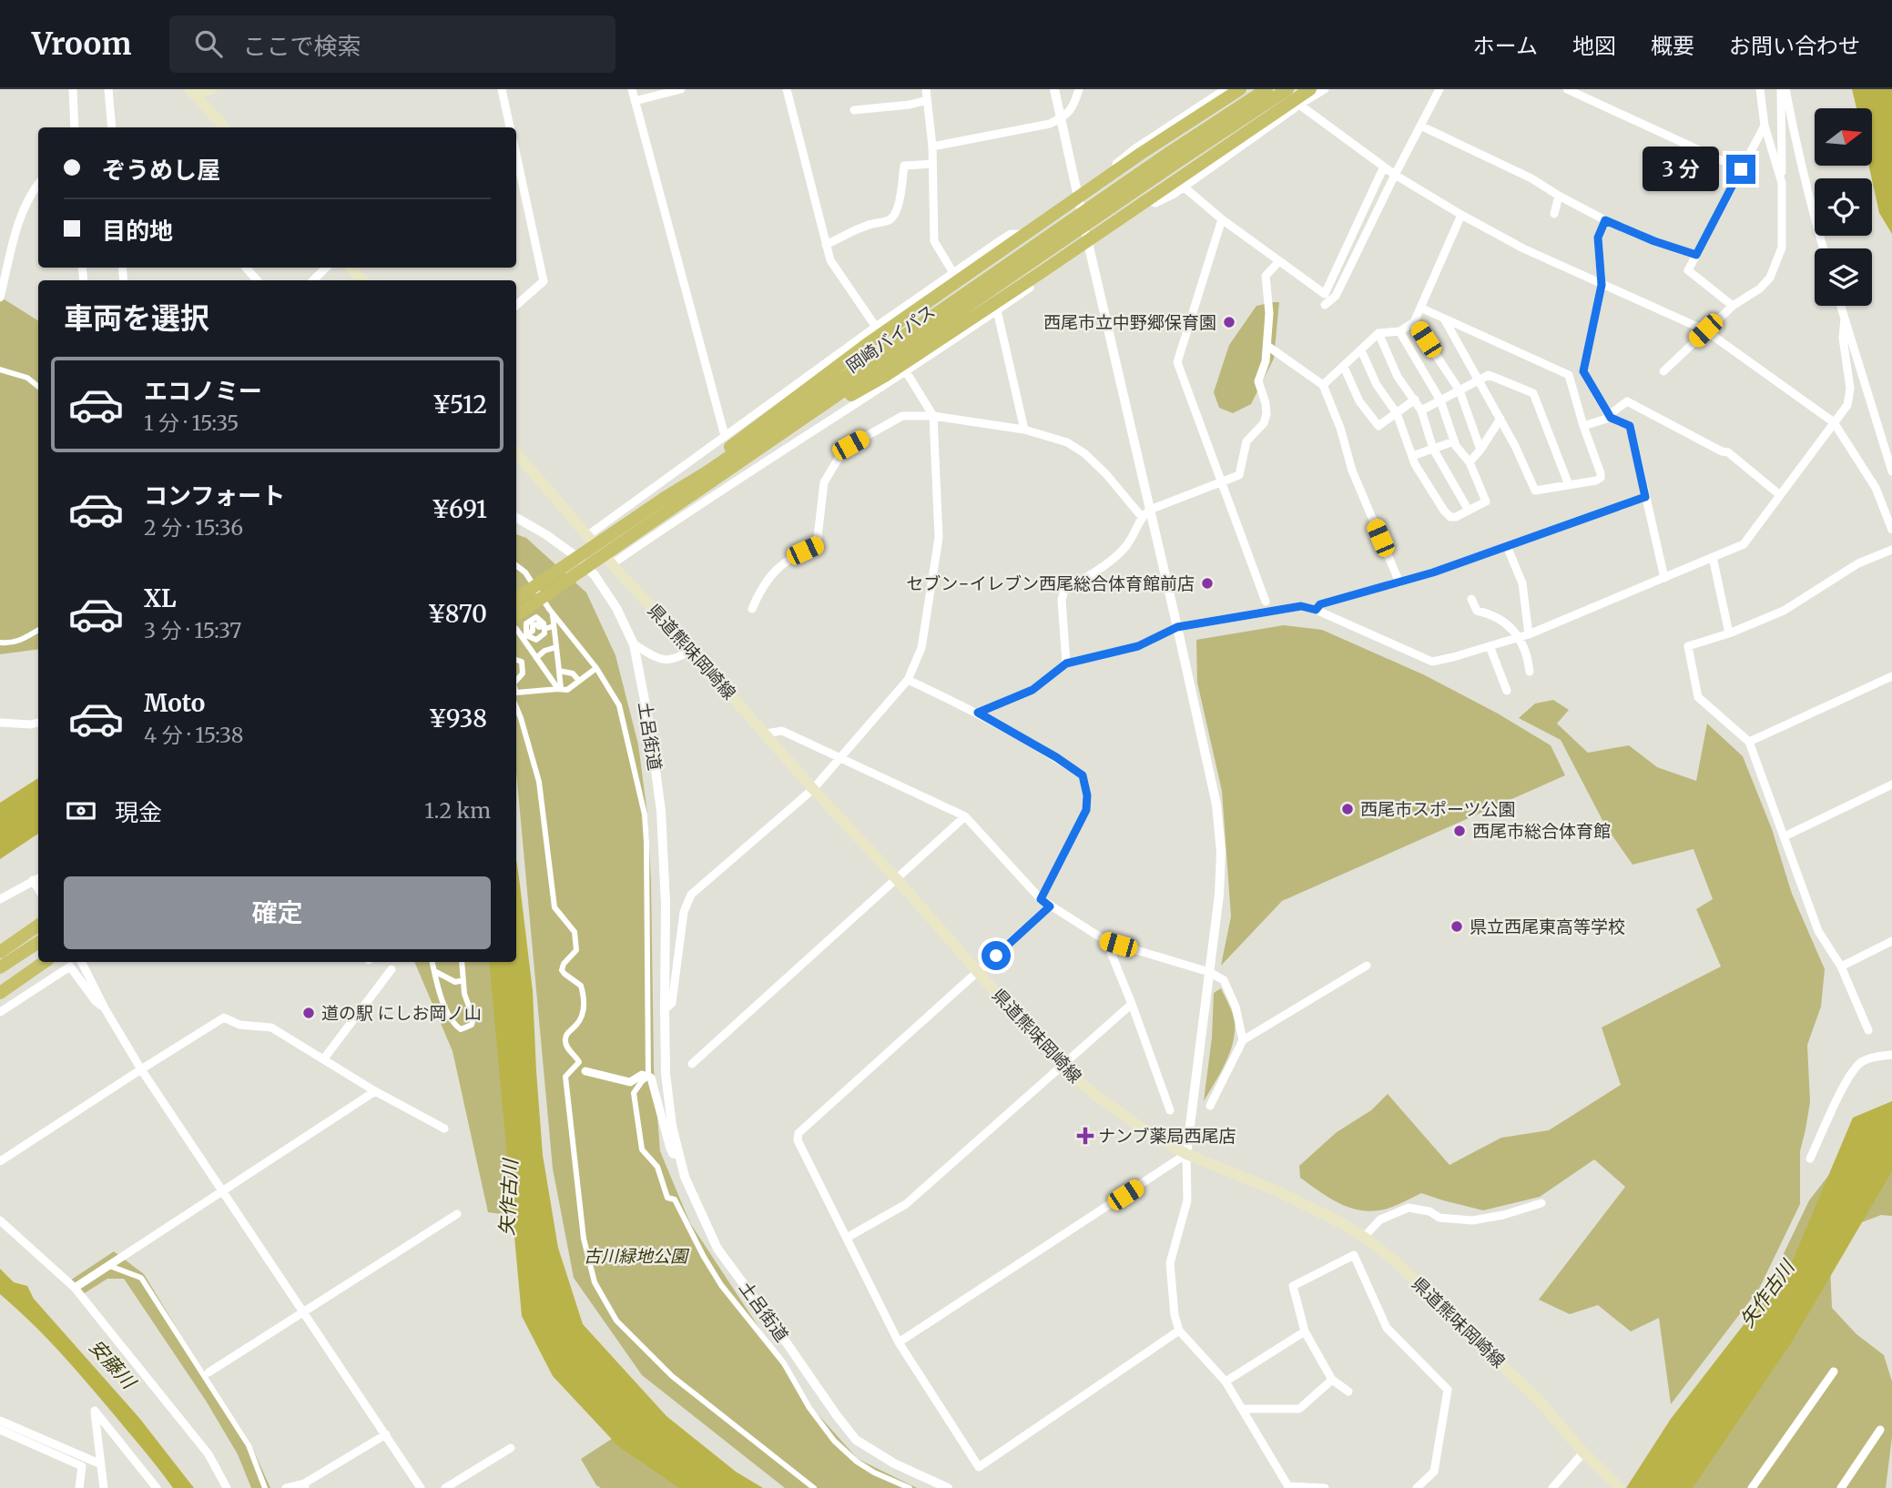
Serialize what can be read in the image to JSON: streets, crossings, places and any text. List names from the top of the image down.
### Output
{
  "streets": {
    "highway": ["岡崎バイパス"],
    "main road": ["県道熊味岡崎線"],
    "street": ["土呂街道"]
  },
  "water": ["矢作古川", "安藤川"],
  "parks": ["古川緑地公園"],
  "places": {
    "other": [
      "西尾市立中野郷保育園",
      "セブン−イレブン西尾総合体育館前店",
      "西尾市スポーツ公園",
      "西尾市総合体育館",
      "県立西尾東高等学校",
      "道の駅 にしお岡ノ山"
    ],
    "health": ["ナンブ薬局西尾店"]
  },
  "north": "right",
  "page": {
    "header": "Vroom",
    "search": "ここで検索",
    "nav": [
      "ホーム",
      "地図",
      "概要",
      "お問い合わせ"
    ],
    "banner": ["ぞうめし屋", "目的地"],
    "bubble": "3 分",
    "heading": "車両を選択",
    "list": [
      {
        "name": "エコノミー",
        "note": "1 分 · 15:35",
        "value": "¥512"
      },
      {
        "name": "コンフォート",
        "note": "2 分 · 15:36",
        "value": "¥691"
      },
      {
        "name": "XL",
        "note": "3 分 · 15:37",
        "value": "¥870"
      },
      {
        "name": "Moto",
        "note": "4 分 · 15:38",
        "value": "¥938"
      }
    ],
    "pay": ["現金", "1.2 km"],
    "buttons": "確定"
  }
}
